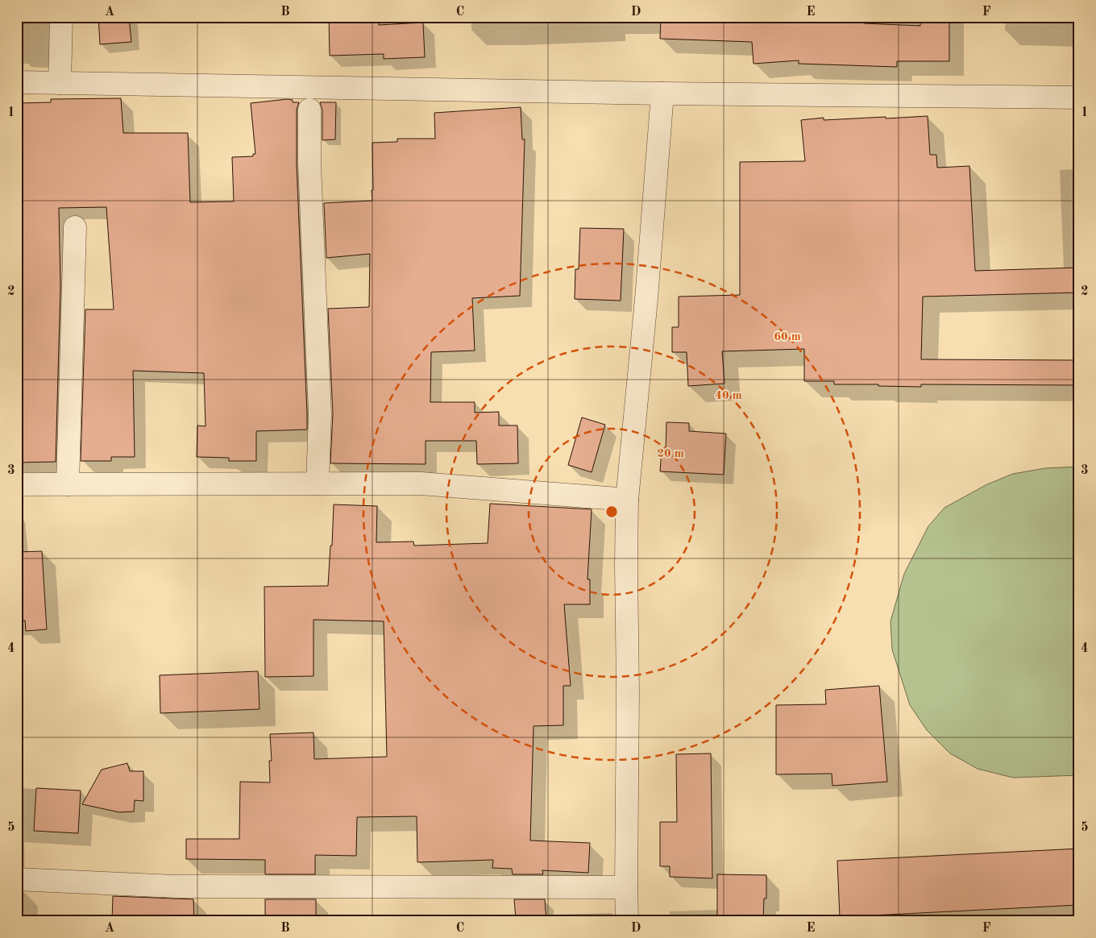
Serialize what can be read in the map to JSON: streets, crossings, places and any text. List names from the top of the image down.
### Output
{
  "grid": {
    "columns": [
      "A",
      "B",
      "C",
      "D",
      "E",
      "F"
    ],
    "rows": [
      "1",
      "2",
      "3",
      "4",
      "5"
    ]
  },
  "rings": ["60 m", "40 m", "20 m"]
}
